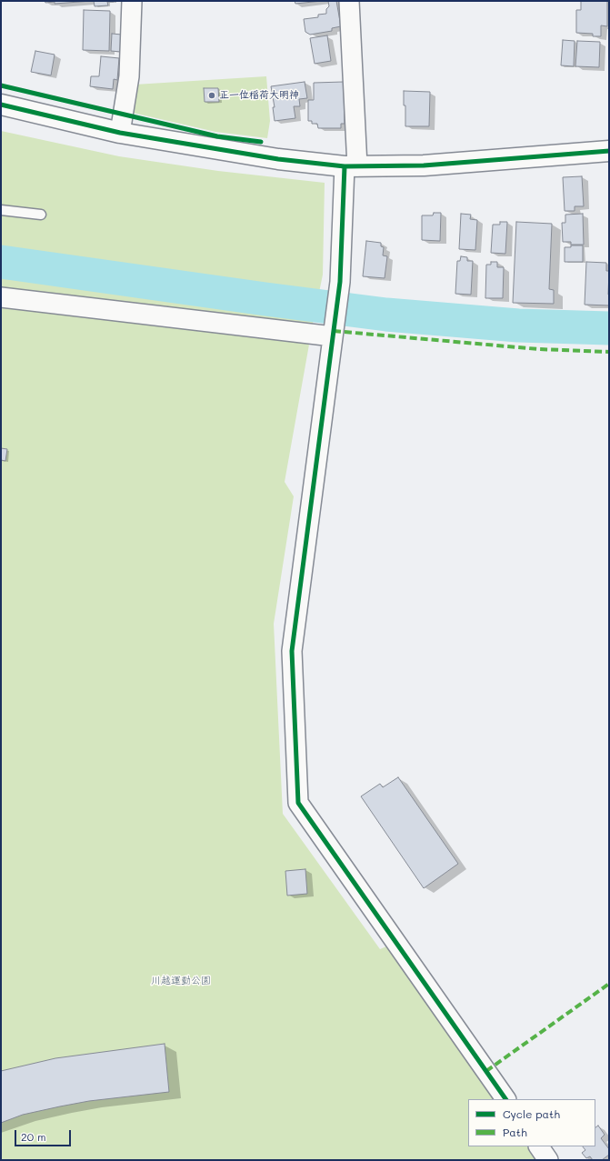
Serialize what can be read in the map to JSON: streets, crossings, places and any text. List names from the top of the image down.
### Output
{
  "parks": ["川越運動公園"],
  "places": ["正一位稲荷大明神"],
  "legend": ["Cycle path", "Path"],
  "scale_bar": "20 m"
}
